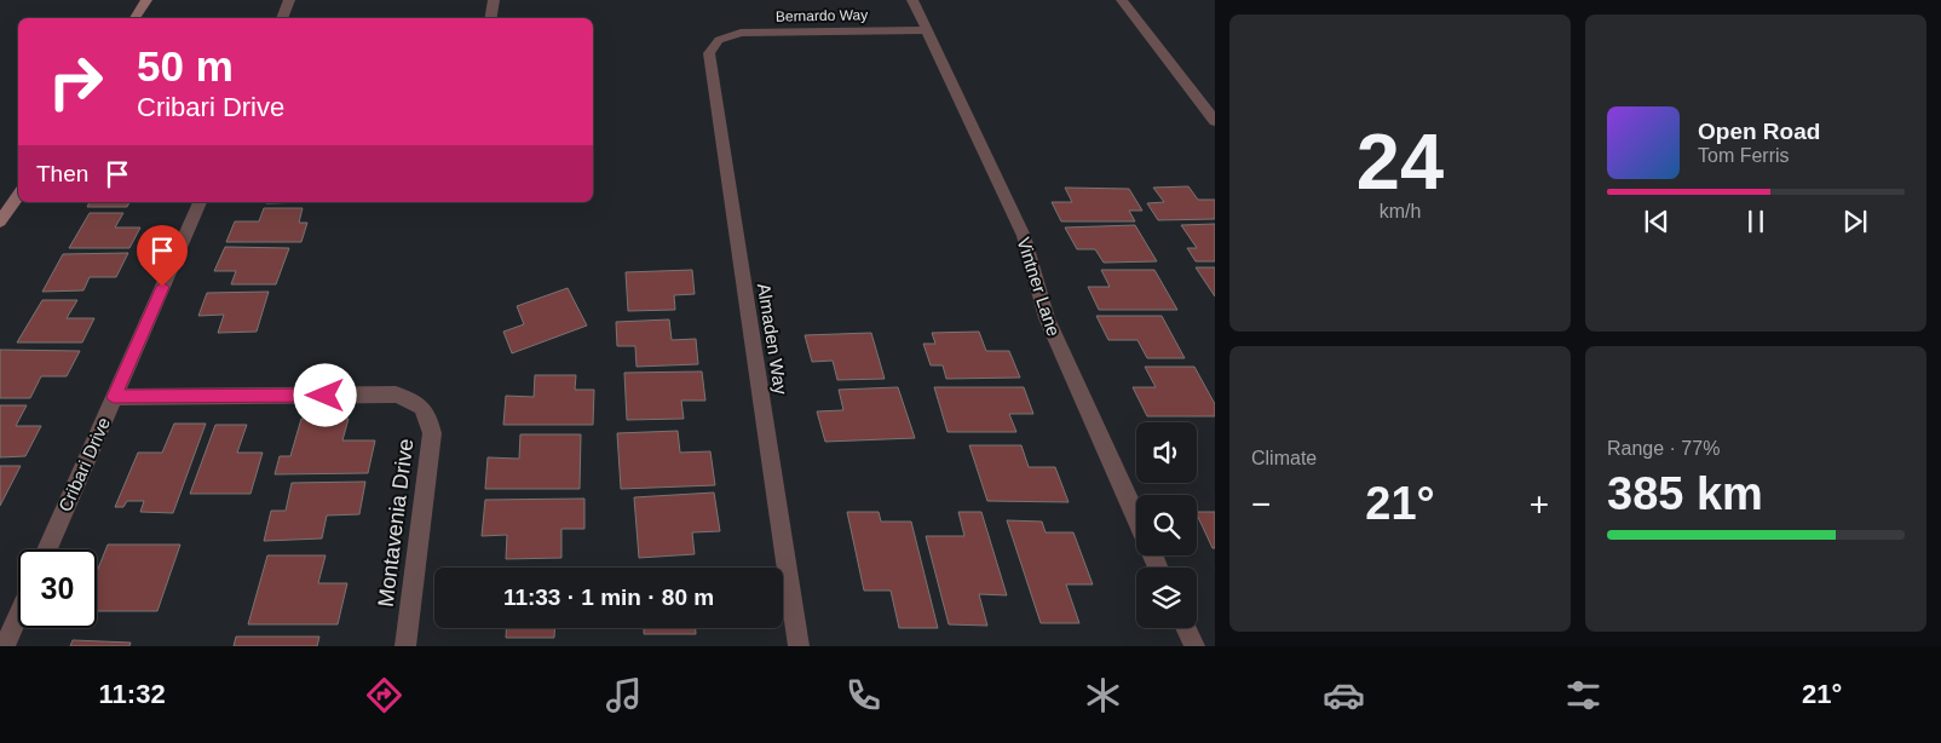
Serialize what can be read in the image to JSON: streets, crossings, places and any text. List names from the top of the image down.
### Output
{
  "streets": {
    "street": [
      "Bernardo Way",
      "Vintner Lane",
      "Almaden Way",
      "Cribari Drive",
      "Montavenia Drive"
    ]
  },
  "crossings": [
    ["Bernardo Way", "Vintner Lane"],
    ["Bernardo Way", "Almaden Way"],
    ["Cribari Drive", "Montavenia Drive"]
  ],
  "page": {
    "tile": [
      ["24", "km/h"],
      "Climate",
      ["Range · 77%", "385 km"]
    ],
    "turn": ["50 m", "Cribari Drive"],
    "song": ["Open Road", "Tom Ferris"],
    "then": "Then",
    "heat": ["−", "21°", "+"],
    "limit": "30",
    "trip": "11:33 · 1 min · 80 m",
    "tabs": ["11:32", "21°"]
  }
}
